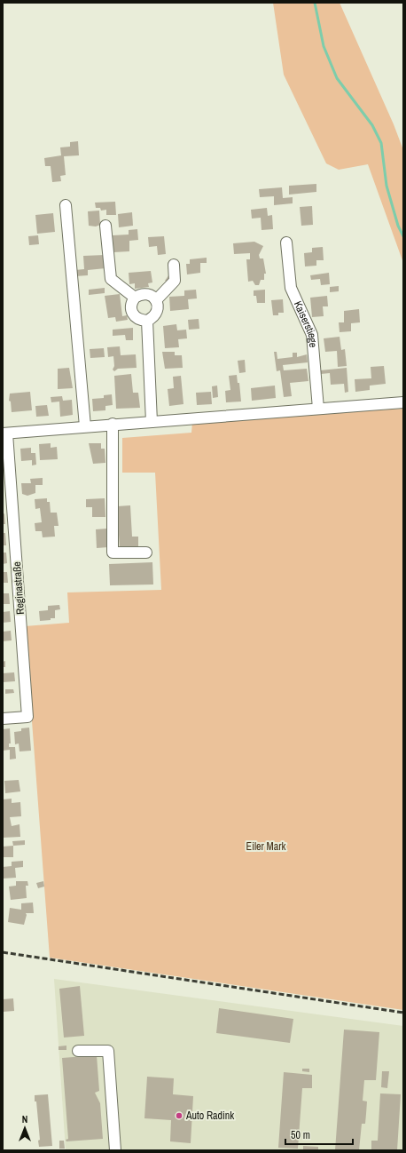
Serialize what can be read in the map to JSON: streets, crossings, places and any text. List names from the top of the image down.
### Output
{
  "streets": {
    "street": ["Kaiserstiege", "Reginastraße"]
  },
  "parks": ["Eiler Mark"],
  "places": ["Auto Radink"],
  "scale_bar": "50 m",
  "north": "top"
}
